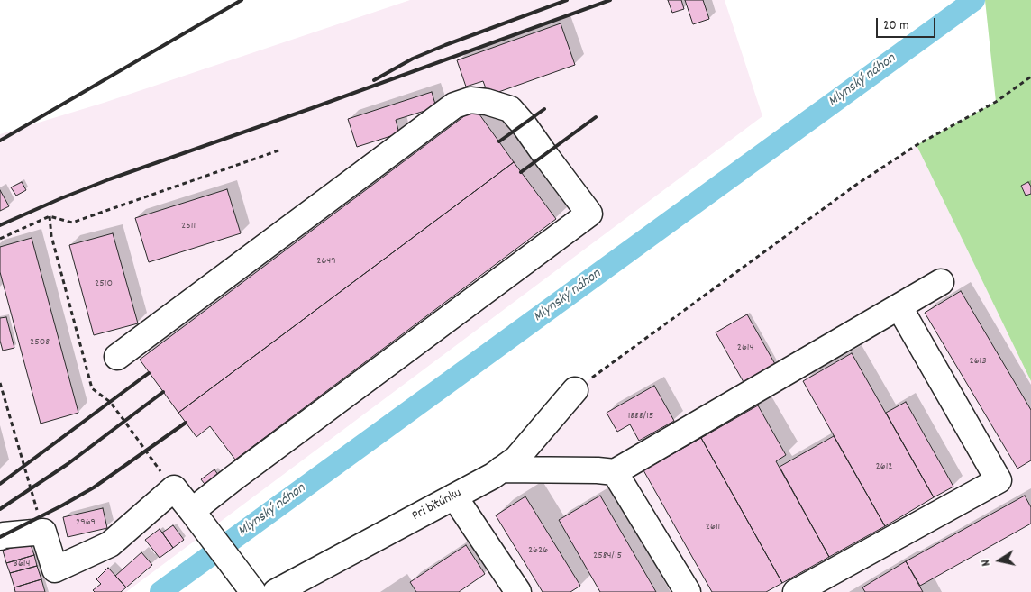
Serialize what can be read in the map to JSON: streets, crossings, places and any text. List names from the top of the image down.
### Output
{
  "streets": {
    "lane": ["Pri bitúnku"]
  },
  "water": ["Mlynský náhon"],
  "house_numbers": [
    "2511",
    "2649",
    "2510",
    "2508",
    "2614",
    "2613",
    "1888/15",
    "2612",
    "2969",
    "2611",
    "2626",
    "2584/15",
    "3614"
  ],
  "scale_bar": "20 m",
  "north": "left"
}
